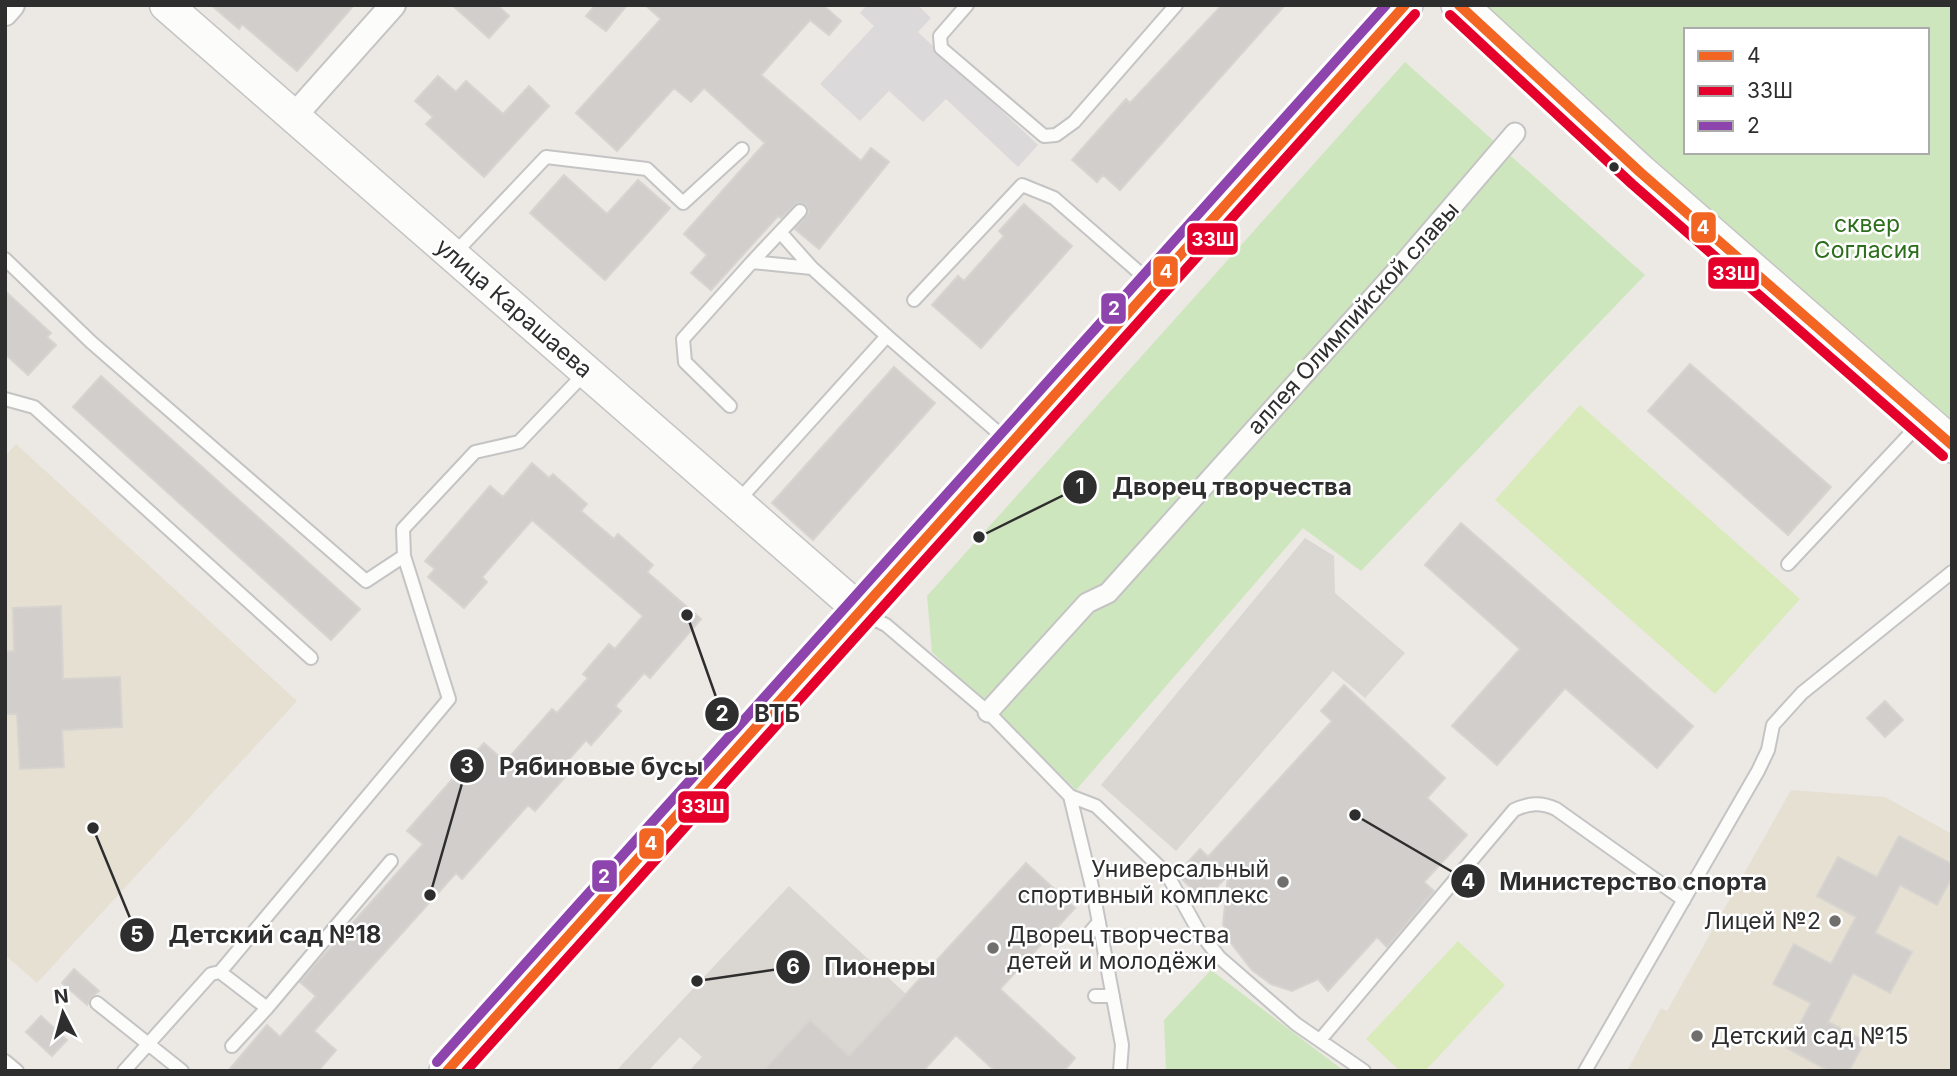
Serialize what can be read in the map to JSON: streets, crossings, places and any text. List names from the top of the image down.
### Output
{
  "streets": {
    "street": ["улица Карашаева", "аллея Олимпийской славы"]
  },
  "parks": ["сквер Согласия"],
  "places": [
    "Дворец творчества",
    "ВТБ",
    "Министерство спорта",
    "Детский сад №18",
    "Универсальный спортивный комплекс",
    "Рябиновые бусы",
    "Лицей №2",
    "Дворец творчества детей и молодёжи",
    "Пионеры",
    "Детский сад №15"
  ],
  "lines": ["transit line 4", "transit line 2", "transit line 33Ш"],
  "legend": ["4", "33Ш", "2"],
  "north": "top"
}
